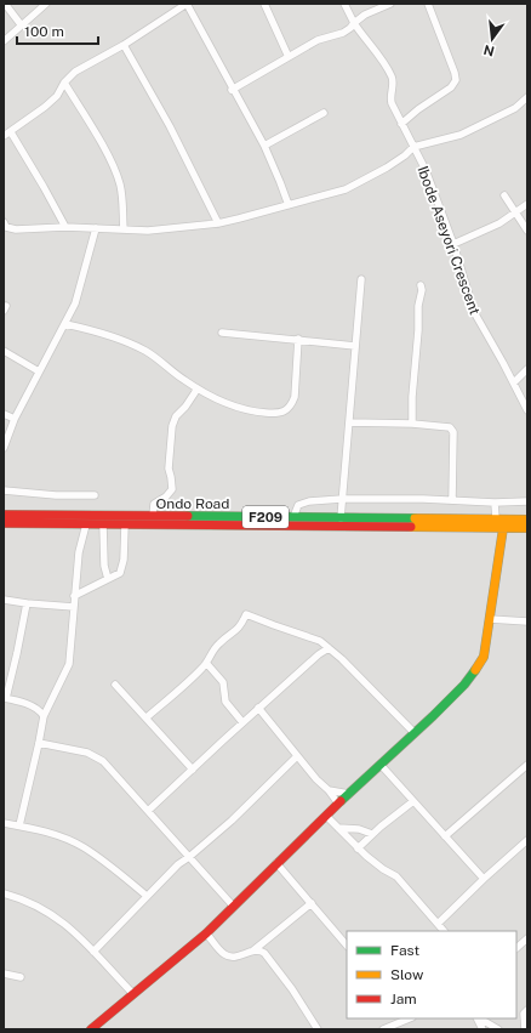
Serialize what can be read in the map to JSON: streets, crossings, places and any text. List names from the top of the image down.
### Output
{
  "streets": {
    "main road": ["Ondo Road", "F209"],
    "street": ["Ibode Aseyori Crescent"]
  },
  "legend": ["Fast", "Slow", "Jam"],
  "scale_bar": "100 m",
  "north": "bottom"
}
